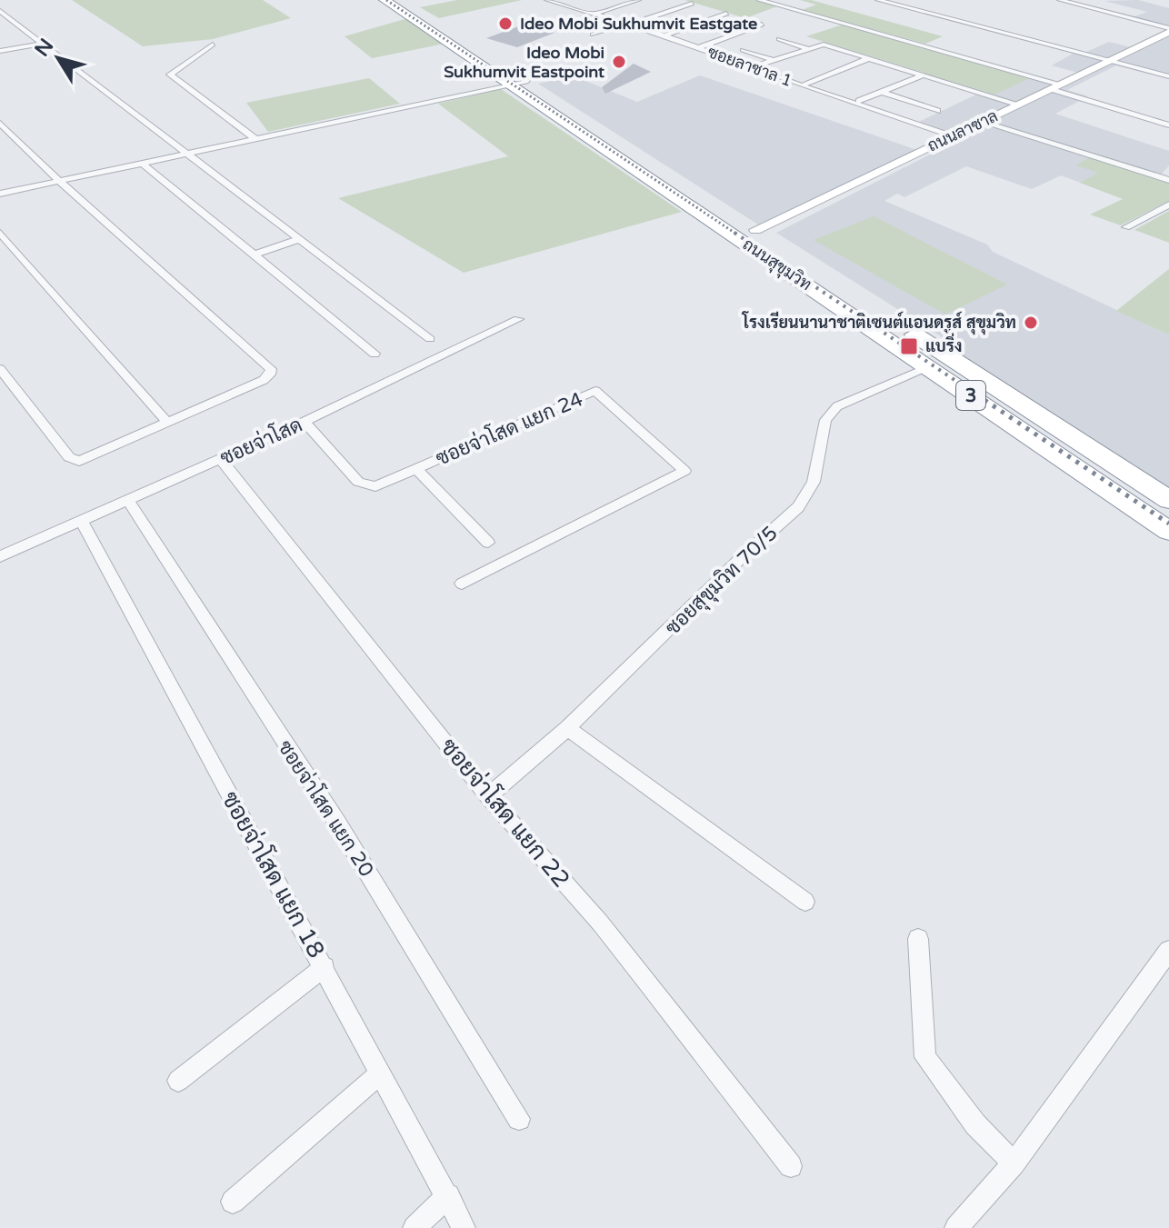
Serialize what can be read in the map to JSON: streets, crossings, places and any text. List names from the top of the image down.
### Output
{
  "streets": {
    "highway": ["ถนนสุขุมวิท", "3"],
    "street": [
      "ซอยลาซาล 1",
      "ถนนลาซาล",
      "ซอยจ่าโสด แยก 24",
      "ซอยจ่าโสด",
      "ซอยสุขุมวิท 70/5",
      "ซอยจ่าโสด แยก 20",
      "ซอยจ่าโสด แยก 22",
      "ซอยจ่าโสด แยก 18"
    ]
  },
  "crossings": [
    ["ซอยลาซาล 1", "ถนนลาซาล"],
    ["ถนนลาซาล", "ถนนสุขุมวิท"],
    ["ถนนสุขุมวิท", "ซอยสุขุมวิท 70/5"],
    ["ซอยจ่าโสด แยก 24", "ซอยจ่าโสด"],
    ["ซอยจ่าโสด", "ซอยจ่าโสด แยก 20"],
    ["ซอยจ่าโสด", "ซอยจ่าโสด แยก 22"],
    ["ซอยจ่าโสด", "ซอยจ่าโสด แยก 18"],
    ["ซอยสุขุมวิท 70/5", "ซอยจ่าโสด แยก 22"]
  ],
  "places": {
    "other": ["Ideo Mobi Sukhumvit Eastgate", "Ideo Mobi Sukhumvit Eastpoint", "โรงเรียนนานาชาติเซนต์แอนดรูส์ สุขุมวิท"],
    "transit": ["แบริ่ง"]
  },
  "north": "top left"
}
